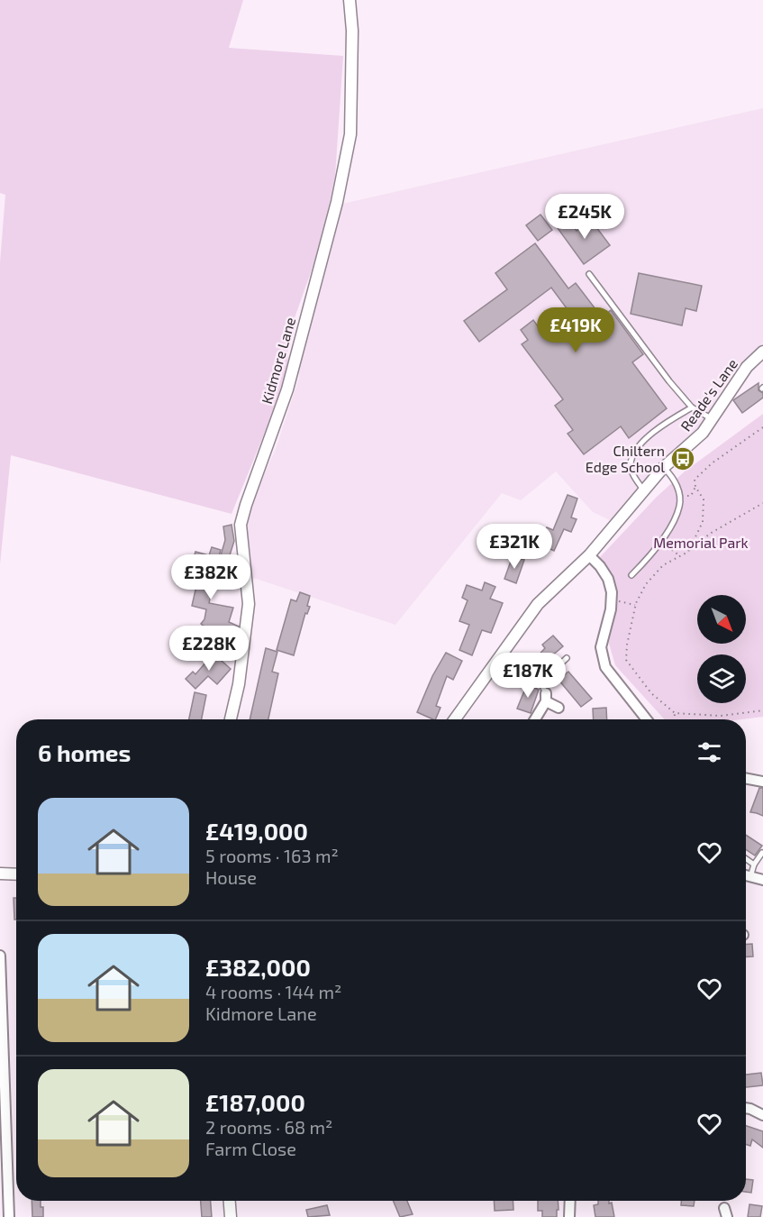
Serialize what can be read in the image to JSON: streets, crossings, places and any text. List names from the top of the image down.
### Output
{
  "streets": {
    "street": ["Kidmore Lane", "Reade's Lane"]
  },
  "parks": ["Memorial Park"],
  "places": {
    "bus stop": ["Chiltern Edge School"]
  },
  "north": "bottom right",
  "page": {
    "price": [
      "£245K",
      "£419K",
      "£321K",
      "£382K",
      "£228K",
      "£187K"
    ],
    "heading": "6 homes",
    "list": [
      {
        "name": "£419,000",
        "note": "5 rooms · 163 m² · House"
      },
      {
        "name": "£382,000",
        "note": "4 rooms · 144 m² · Kidmore Lane"
      },
      {
        "name": "£187,000",
        "note": "2 rooms · 68 m² · Farm Close"
      }
    ]
  }
}
